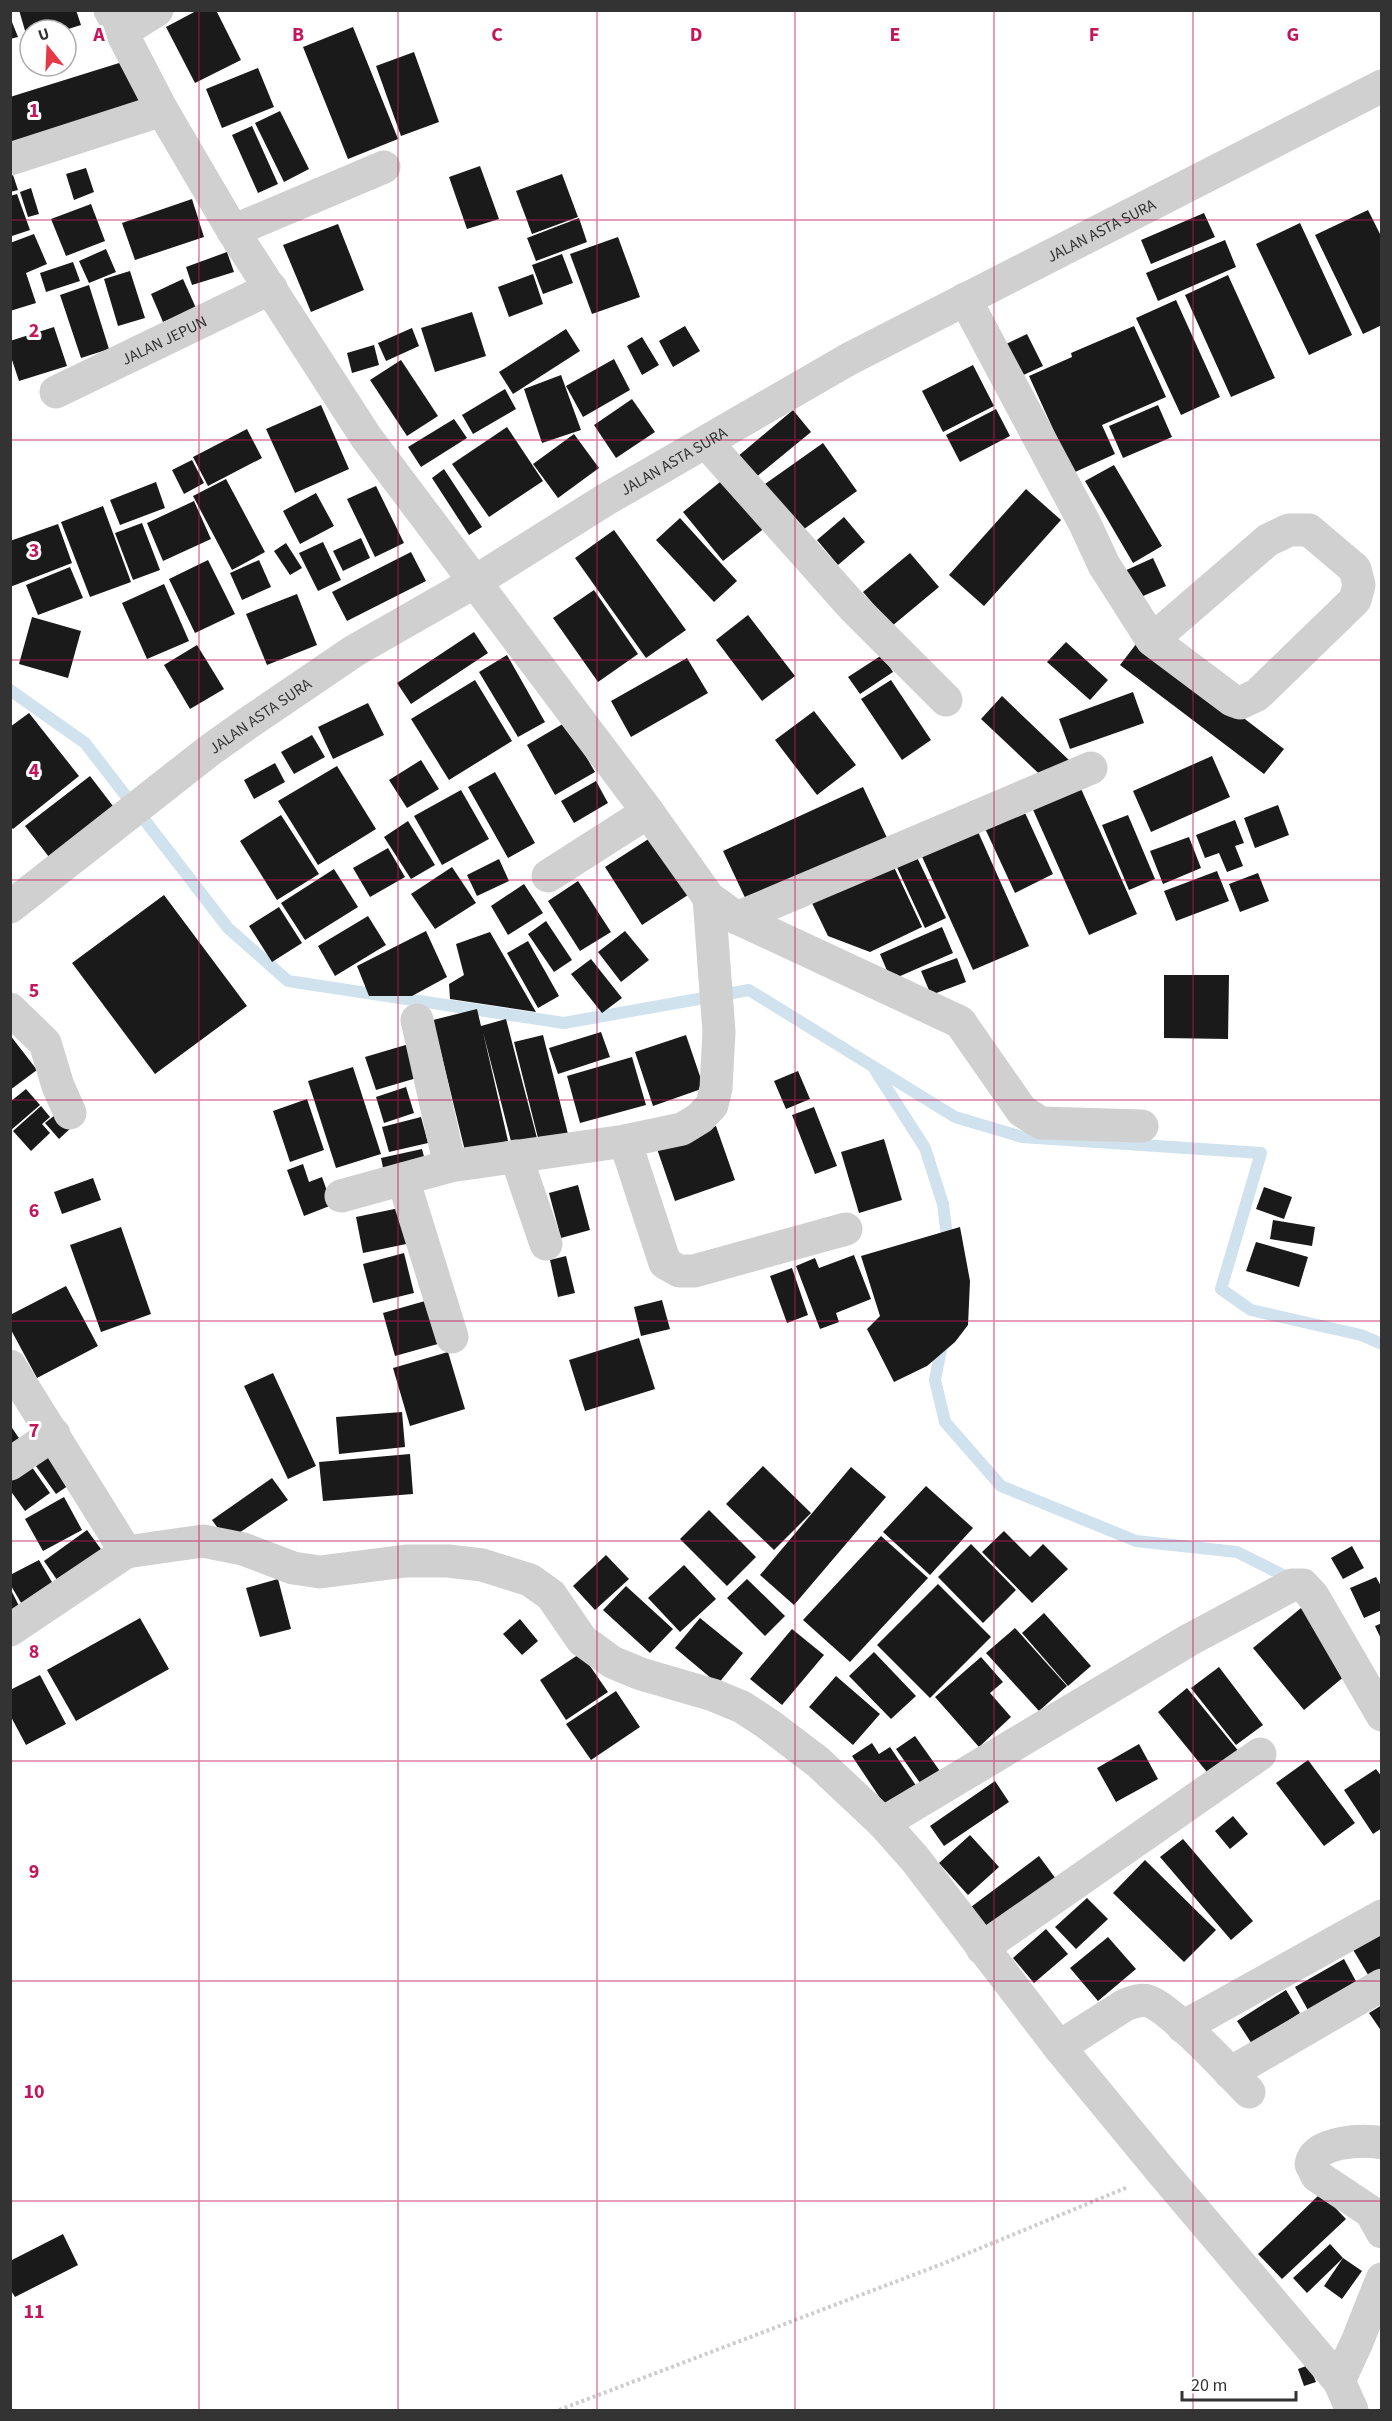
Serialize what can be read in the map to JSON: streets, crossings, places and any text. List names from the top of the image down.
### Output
{
  "streets": {
    "street": ["JALAN ASTA SURA", "JALAN JEPUN"]
  },
  "scale_bar": "20 m",
  "north": "top",
  "grid": {
    "columns": [
      "A",
      "B",
      "C",
      "D",
      "E",
      "F",
      "G"
    ],
    "rows": [
      "1",
      "2",
      "3",
      "4",
      "5",
      "6",
      "7",
      "8",
      "9",
      "10",
      "11"
    ]
  }
}
